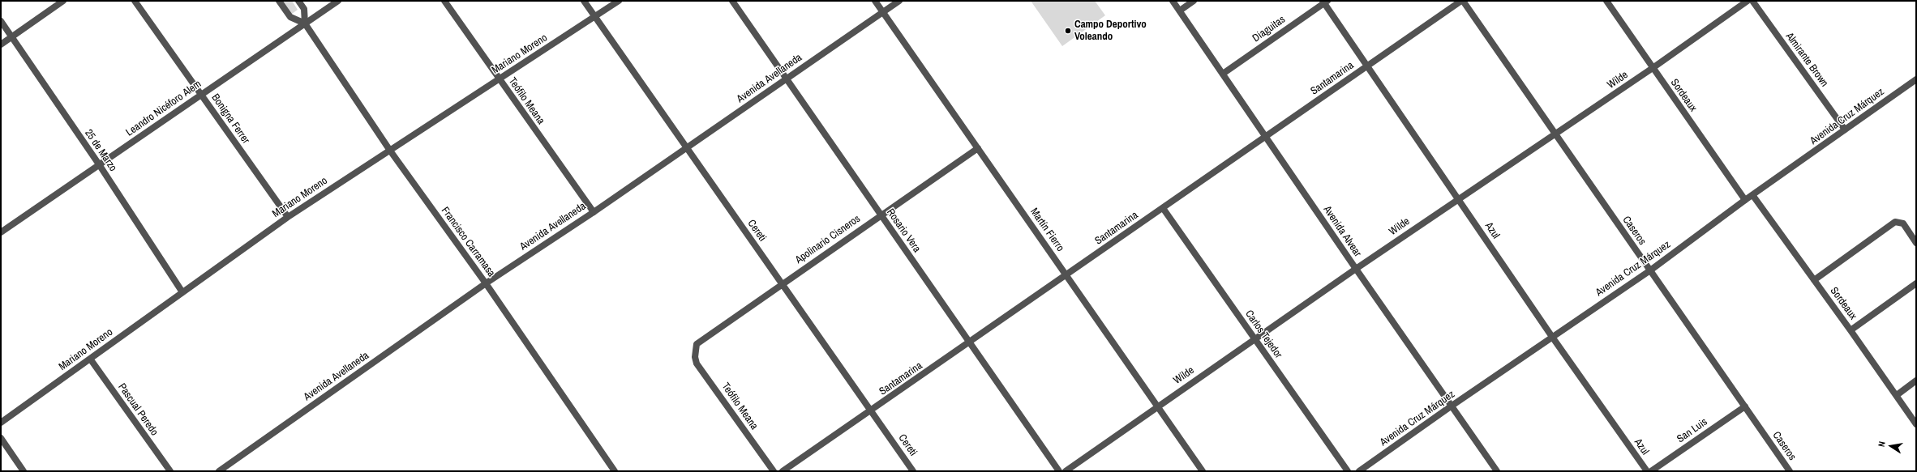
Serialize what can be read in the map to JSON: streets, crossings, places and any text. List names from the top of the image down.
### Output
{
  "streets": {
    "street": [
      "Diaguitas",
      "Mariano Moreno",
      "Almirante Brown",
      "Avenida Avellaneda",
      "Santamarina",
      "Wilde",
      "Sordeaux",
      "Teófilo Meana",
      "Leandro Nicéforo Alem",
      "Avenida Cruz Márquez",
      "Bonigna Ferrer",
      "25 de Marzo",
      "Martín Fierro",
      "Cereti",
      "Rosario Vera",
      "Azul",
      "Caseros",
      "Avenida Alvear",
      "Apolinario Cisneros",
      "Francisco Carramasa",
      "Carlos Tejedor",
      "Pascual Peredo",
      "San Luis"
    ]
  },
  "crossings": [
    ["Diaguitas", "Azul"],
    ["Diaguitas", "Avenida Alvear"],
    ["Mariano Moreno", "Teófilo Meana"],
    ["Mariano Moreno", "Bonigna Ferrer"],
    ["Mariano Moreno", "25 de Marzo"],
    ["Mariano Moreno", "Cereti"],
    ["Mariano Moreno", "Francisco Carramasa"],
    ["Mariano Moreno", "Pascual Peredo"],
    ["Almirante Brown", "Avenida Cruz Márquez"],
    ["Avenida Avellaneda", "Teófilo Meana"],
    ["Avenida Avellaneda", "Martín Fierro"],
    ["Avenida Avellaneda", "Cereti"],
    ["Avenida Avellaneda", "Rosario Vera"],
    ["Avenida Avellaneda", "Francisco Carramasa"],
    ["Santamarina", "Martín Fierro"],
    ["Santamarina", "Cereti"],
    ["Santamarina", "Rosario Vera"],
    ["Santamarina", "Azul"],
    ["Santamarina", "Caseros"],
    ["Santamarina", "Avenida Alvear"],
    ["Santamarina", "Carlos Tejedor"],
    ["Wilde", "Sordeaux"],
    ["Wilde", "Martín Fierro"],
    ["Wilde", "Azul"],
    ["Wilde", "Caseros"],
    ["Wilde", "Avenida Alvear"],
    ["Wilde", "Carlos Tejedor"],
    ["Sordeaux", "Avenida Cruz Márquez"],
    ["Teófilo Meana", "Apolinario Cisneros"],
    ["Leandro Nicéforo Alem", "Bonigna Ferrer"],
    ["Leandro Nicéforo Alem", "25 de Marzo"],
    ["Leandro Nicéforo Alem", "Francisco Carramasa"],
    ["Avenida Cruz Márquez", "Azul"],
    ["Avenida Cruz Márquez", "Caseros"],
    ["Avenida Cruz Márquez", "Avenida Alvear"],
    ["Martín Fierro", "Apolinario Cisneros"],
    ["Cereti", "Apolinario Cisneros"],
    ["Rosario Vera", "Apolinario Cisneros"],
    ["Caseros", "San Luis"]
  ],
  "places": ["Campo Deportivo Voleando"],
  "north": "left"
}
